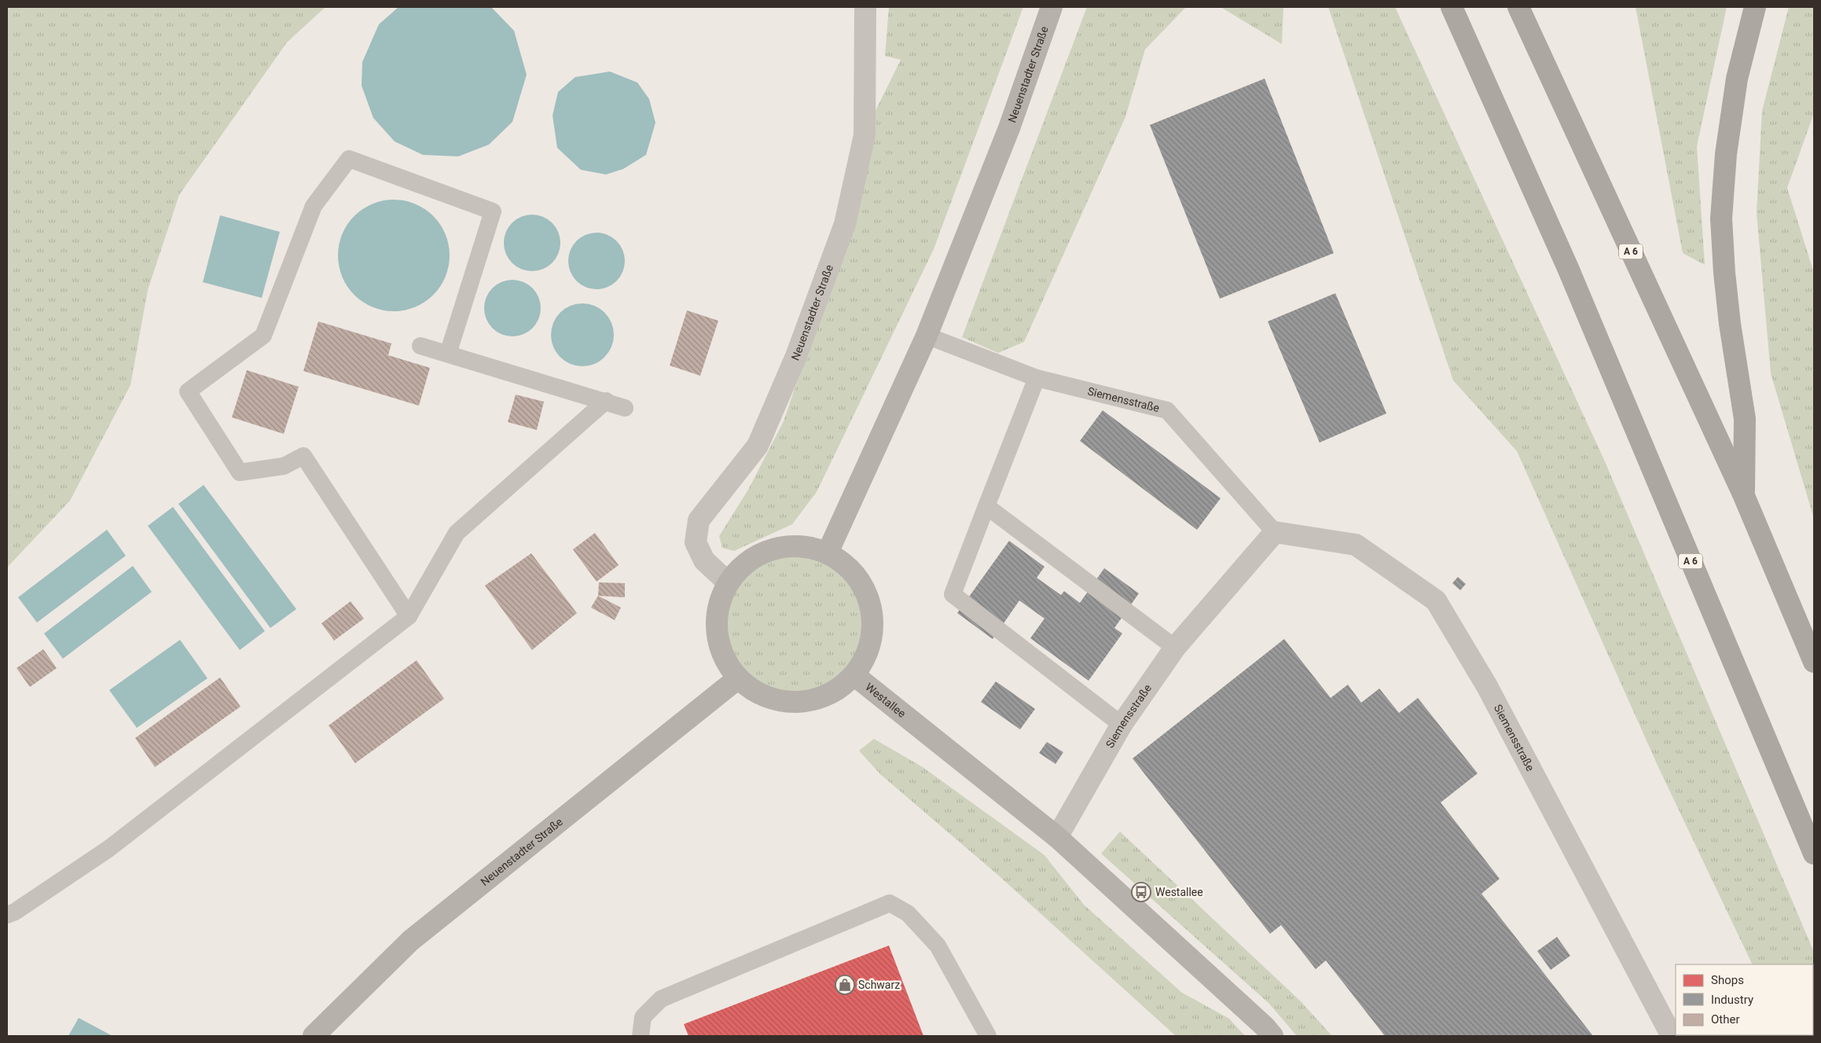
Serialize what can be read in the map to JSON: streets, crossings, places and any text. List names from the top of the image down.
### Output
{
  "streets": {
    "highway": ["A 6"],
    "main road": ["Neuenstadter Straße", "Westallee"],
    "street": ["Siemensstraße"]
  },
  "crossings": [
    ["Neuenstadter Straße", "Siemensstraße"],
    ["Siemensstraße", "Westallee"]
  ],
  "places": {
    "bus stop": ["Westallee"],
    "shop": ["Schwarz"]
  },
  "legend": ["Shops", "Industry", "Other"]
}
